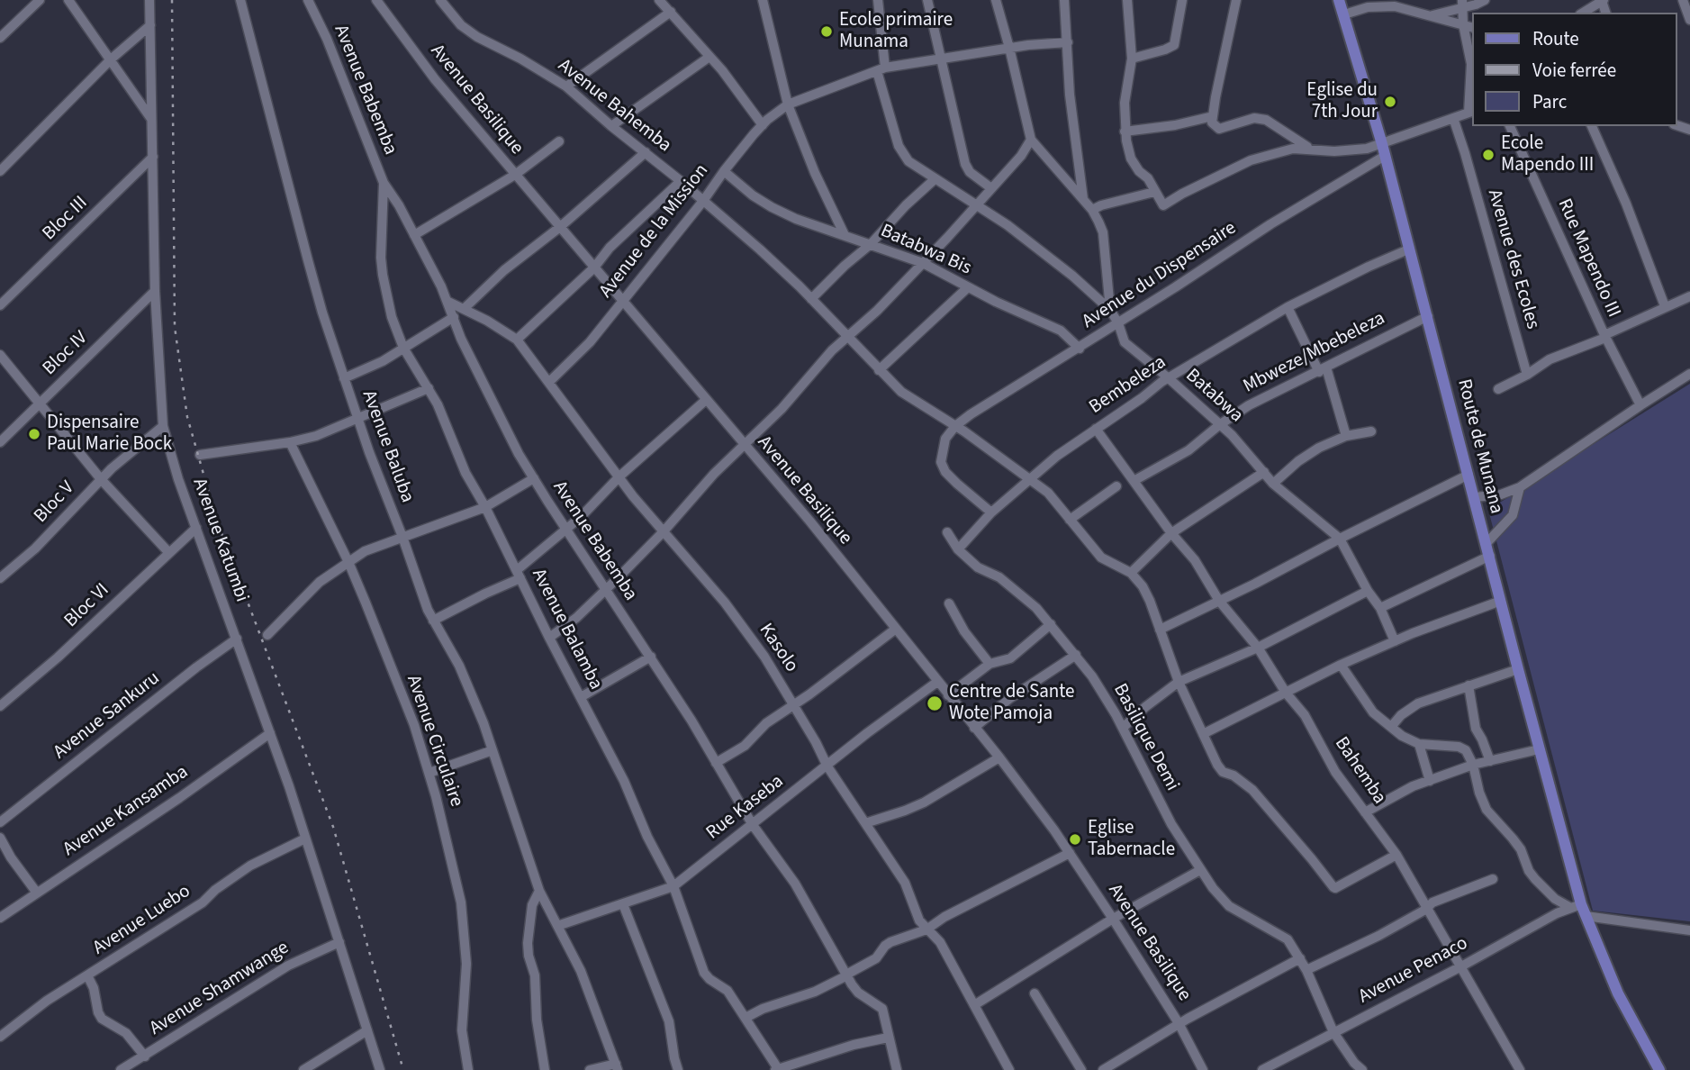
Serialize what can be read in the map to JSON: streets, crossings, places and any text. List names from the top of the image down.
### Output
{
  "streets": {
    "main road": ["Route de Munana"],
    "street": [
      "Avenue Babemba",
      "Avenue Basilique",
      "Avenue Bahemba",
      "Bloc III",
      "Avenue de la Mission",
      "Batabwa Bis",
      "Rue Mapendo III",
      "Avenue des Ecoles",
      "Avenue du Dispensaire",
      "Mbweze/Mbebeleza",
      "Bloc IV",
      "Bembeleza",
      "Batabwa",
      "Avenue Baluba",
      "Bloc V",
      "Avenue Katumbi",
      "Bloc VI",
      "Avenue Balamba",
      "Kasolo",
      "Avenue Sankuru",
      "Basilique Demi",
      "Avenue Circulaire",
      "Bahemba",
      "Rue Kaseba",
      "Avenue Kansamba",
      "Avenue Luebo",
      "Avenue Penaco",
      "Avenue Shamwange"
    ]
  },
  "crossings": [
    ["Avenue Babemba", "Avenue Balamba"],
    ["Avenue Babemba", "Kasolo"],
    ["Avenue Babemba", "Rue Kaseba"],
    ["Avenue Basilique", "Avenue de la Mission"],
    ["Avenue Basilique", "Rue Kaseba"],
    ["Avenue Bahemba", "Avenue de la Mission"],
    ["Avenue Bahemba", "Avenue du Dispensaire"],
    ["Avenue Bahemba", "Bembeleza"],
    ["Bloc III", "Avenue Katumbi"],
    ["Avenue de la Mission", "Batabwa Bis"],
    ["Avenue de la Mission", "Batabwa"],
    ["Avenue de la Mission", "Kasolo"],
    ["Batabwa Bis", "Avenue du Dispensaire"],
    ["Avenue du Dispensaire", "Batabwa"],
    ["Avenue du Dispensaire", "Route de Munana"],
    ["Mbweze/Mbebeleza", "Batabwa"],
    ["Mbweze/Mbebeleza", "Route de Munana"],
    ["Mbweze/Mbebeleza", "Bahemba"],
    ["Bloc IV", "Avenue Katumbi"],
    ["Bembeleza", "Batabwa"],
    ["Bembeleza", "Route de Munana"],
    ["Bembeleza", "Basilique Demi"],
    ["Bembeleza", "Bahemba"],
    ["Avenue Baluba", "Rue Kaseba"],
    ["Route de Munana", "Avenue Penaco"],
    ["Bloc V", "Avenue Katumbi"],
    ["Avenue Katumbi", "Bloc VI"],
    ["Avenue Katumbi", "Avenue Sankuru"],
    ["Avenue Katumbi", "Avenue Kansamba"],
    ["Avenue Katumbi", "Avenue Luebo"],
    ["Avenue Katumbi", "Avenue Shamwange"],
    ["Avenue Balamba", "Rue Kaseba"],
    ["Kasolo", "Rue Kaseba"],
    ["Basilique Demi", "Avenue Penaco"],
    ["Bahemba", "Avenue Penaco"]
  ],
  "places": [
    "Ecole primaire Munama",
    "Eglise du 7th Jour",
    "Ecole Mapendo III",
    "Dispensaire Paul Marie Bock",
    "Centre de Sante Wote Pamoja",
    "Eglise Tabernacle"
  ],
  "legend": ["Route", "Voie ferrée", "Parc"]
}
